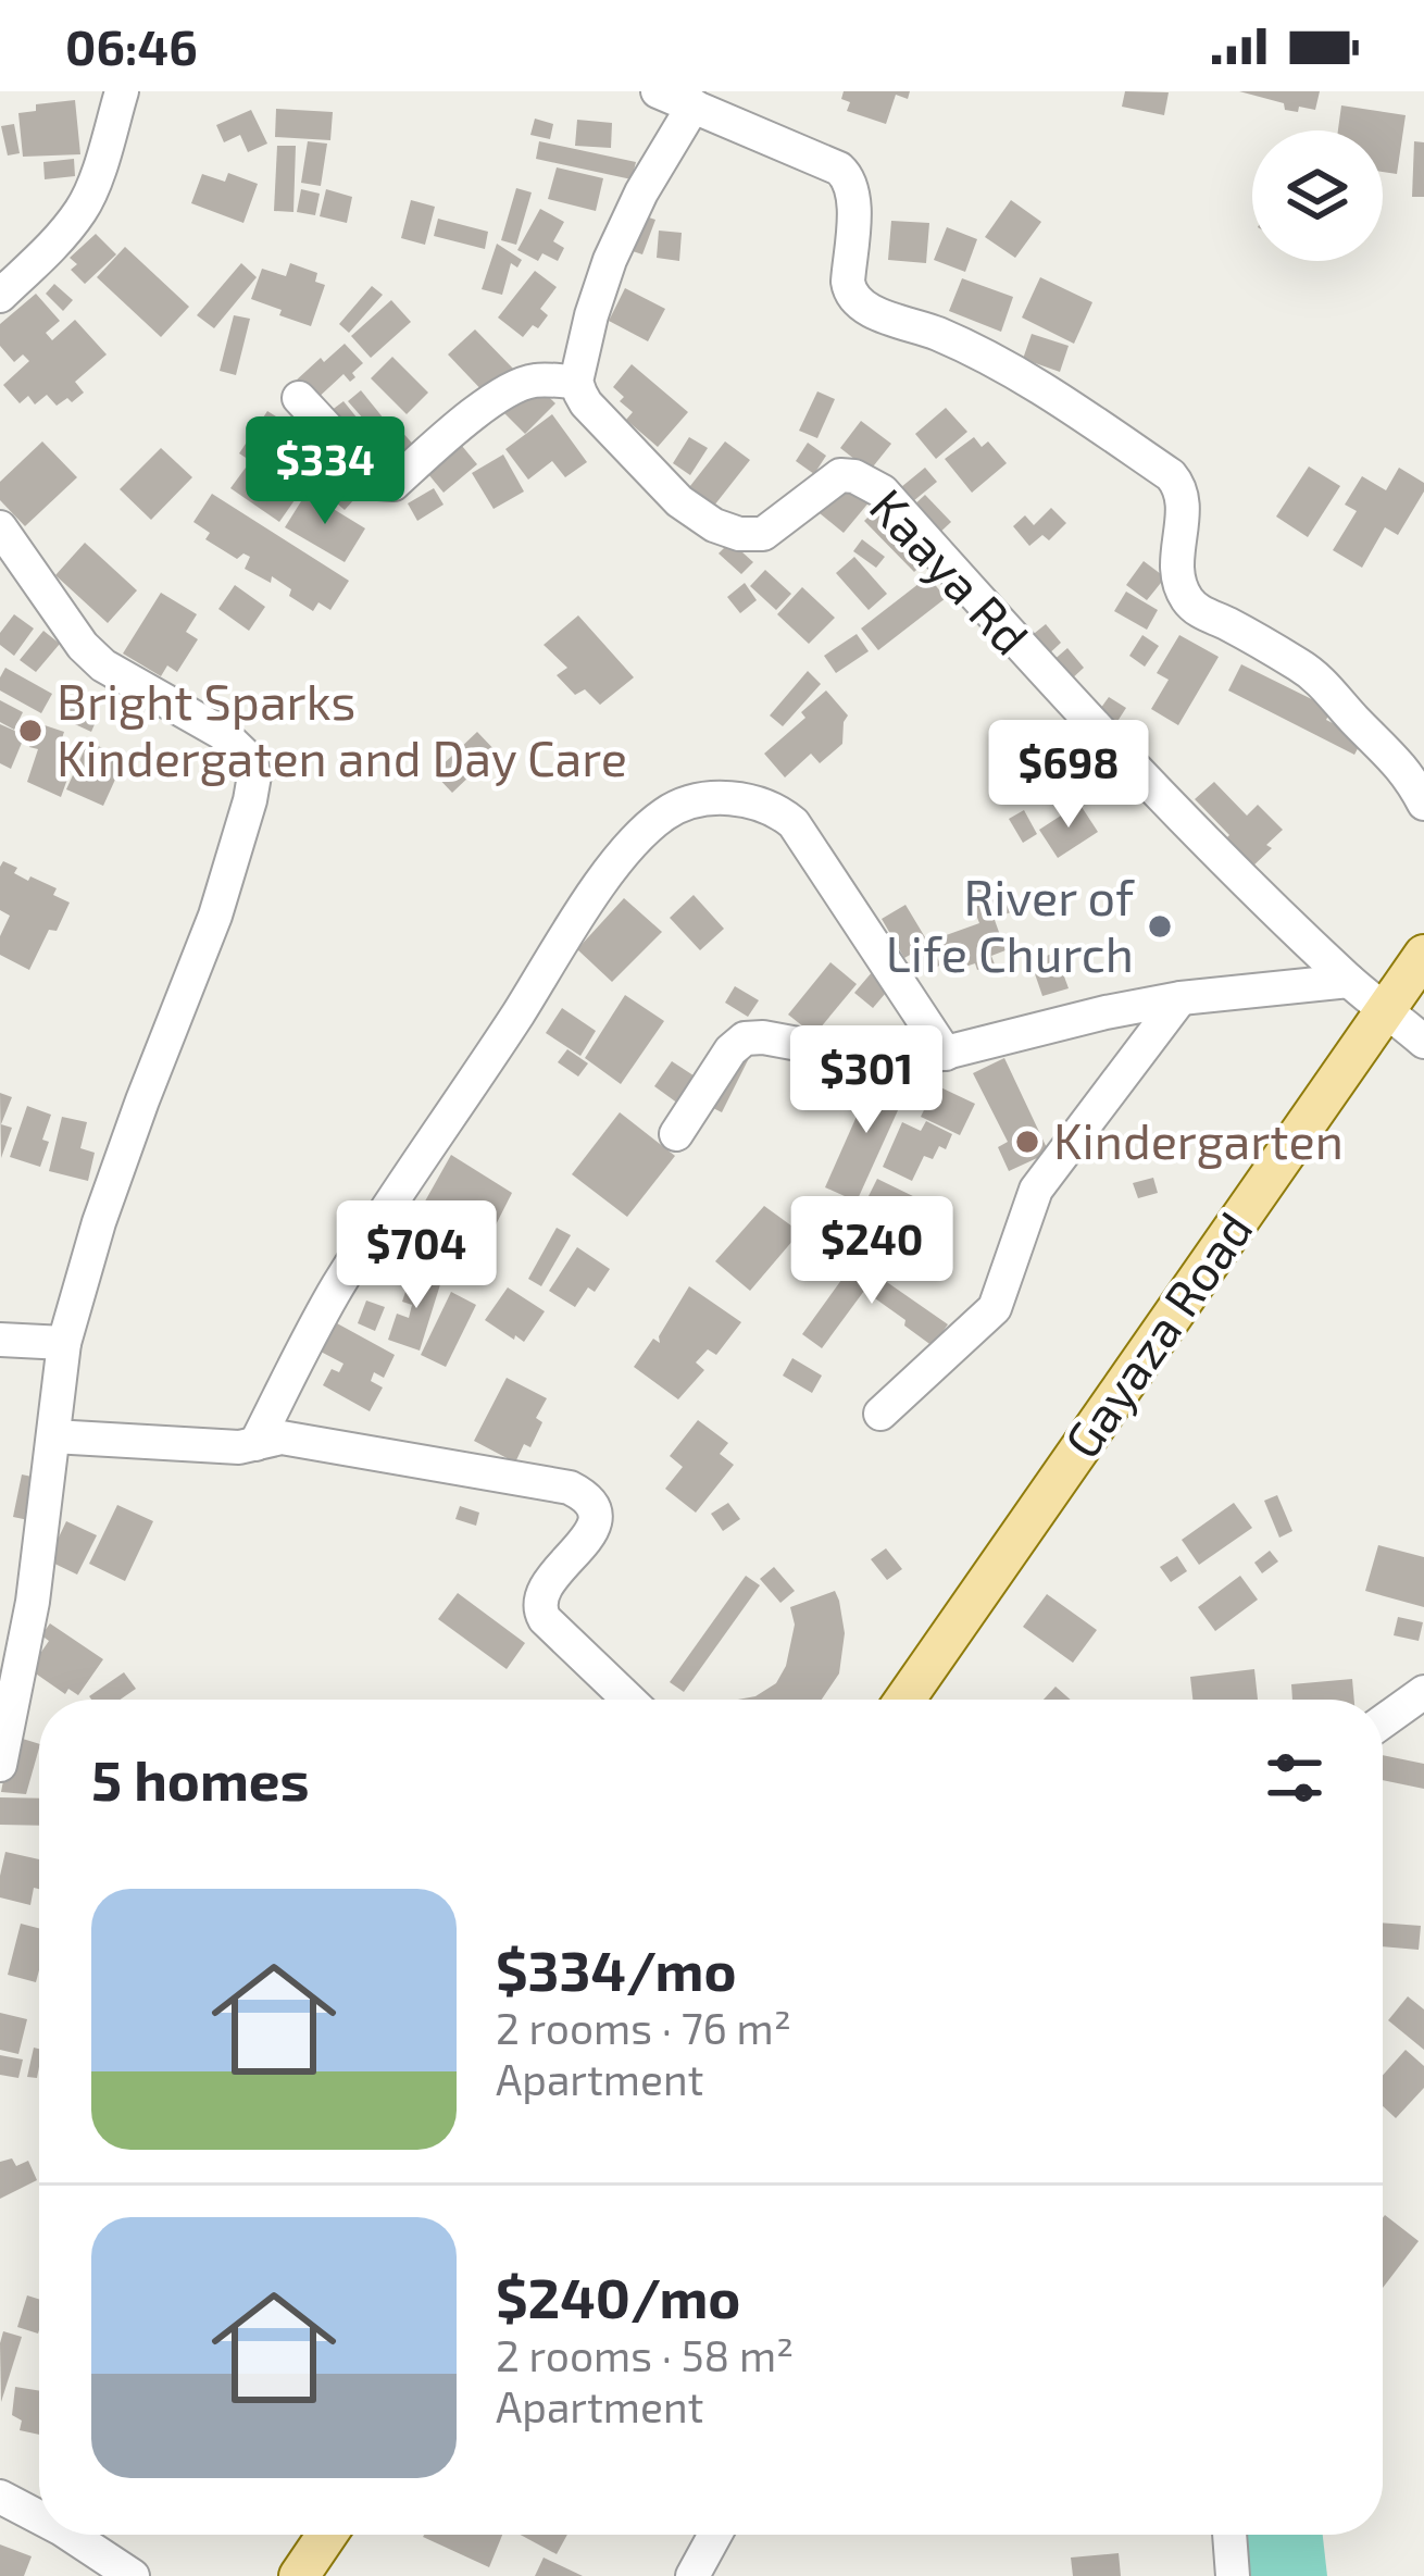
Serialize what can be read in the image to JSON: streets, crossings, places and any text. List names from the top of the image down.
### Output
{
  "streets": {
    "main road": ["Gayaza Road"],
    "street": ["Kaaya Rd"]
  },
  "crossings": [
    ["Kaaya Rd", "Gayaza Road"]
  ],
  "places": ["Bright Sparks Kindergaten and Day Care", "River of Life Church", "Kindergarten"],
  "page": {
    "status": "06:46",
    "price": [
      "$334",
      "$698",
      "$301",
      "$240",
      "$704"
    ],
    "heading": "5 homes",
    "list": [
      {
        "name": "$334/mo",
        "note": "2 rooms · 76 m² · Apartment"
      },
      {
        "name": "$240/mo",
        "note": "2 rooms · 58 m² · Apartment"
      }
    ]
  }
}
